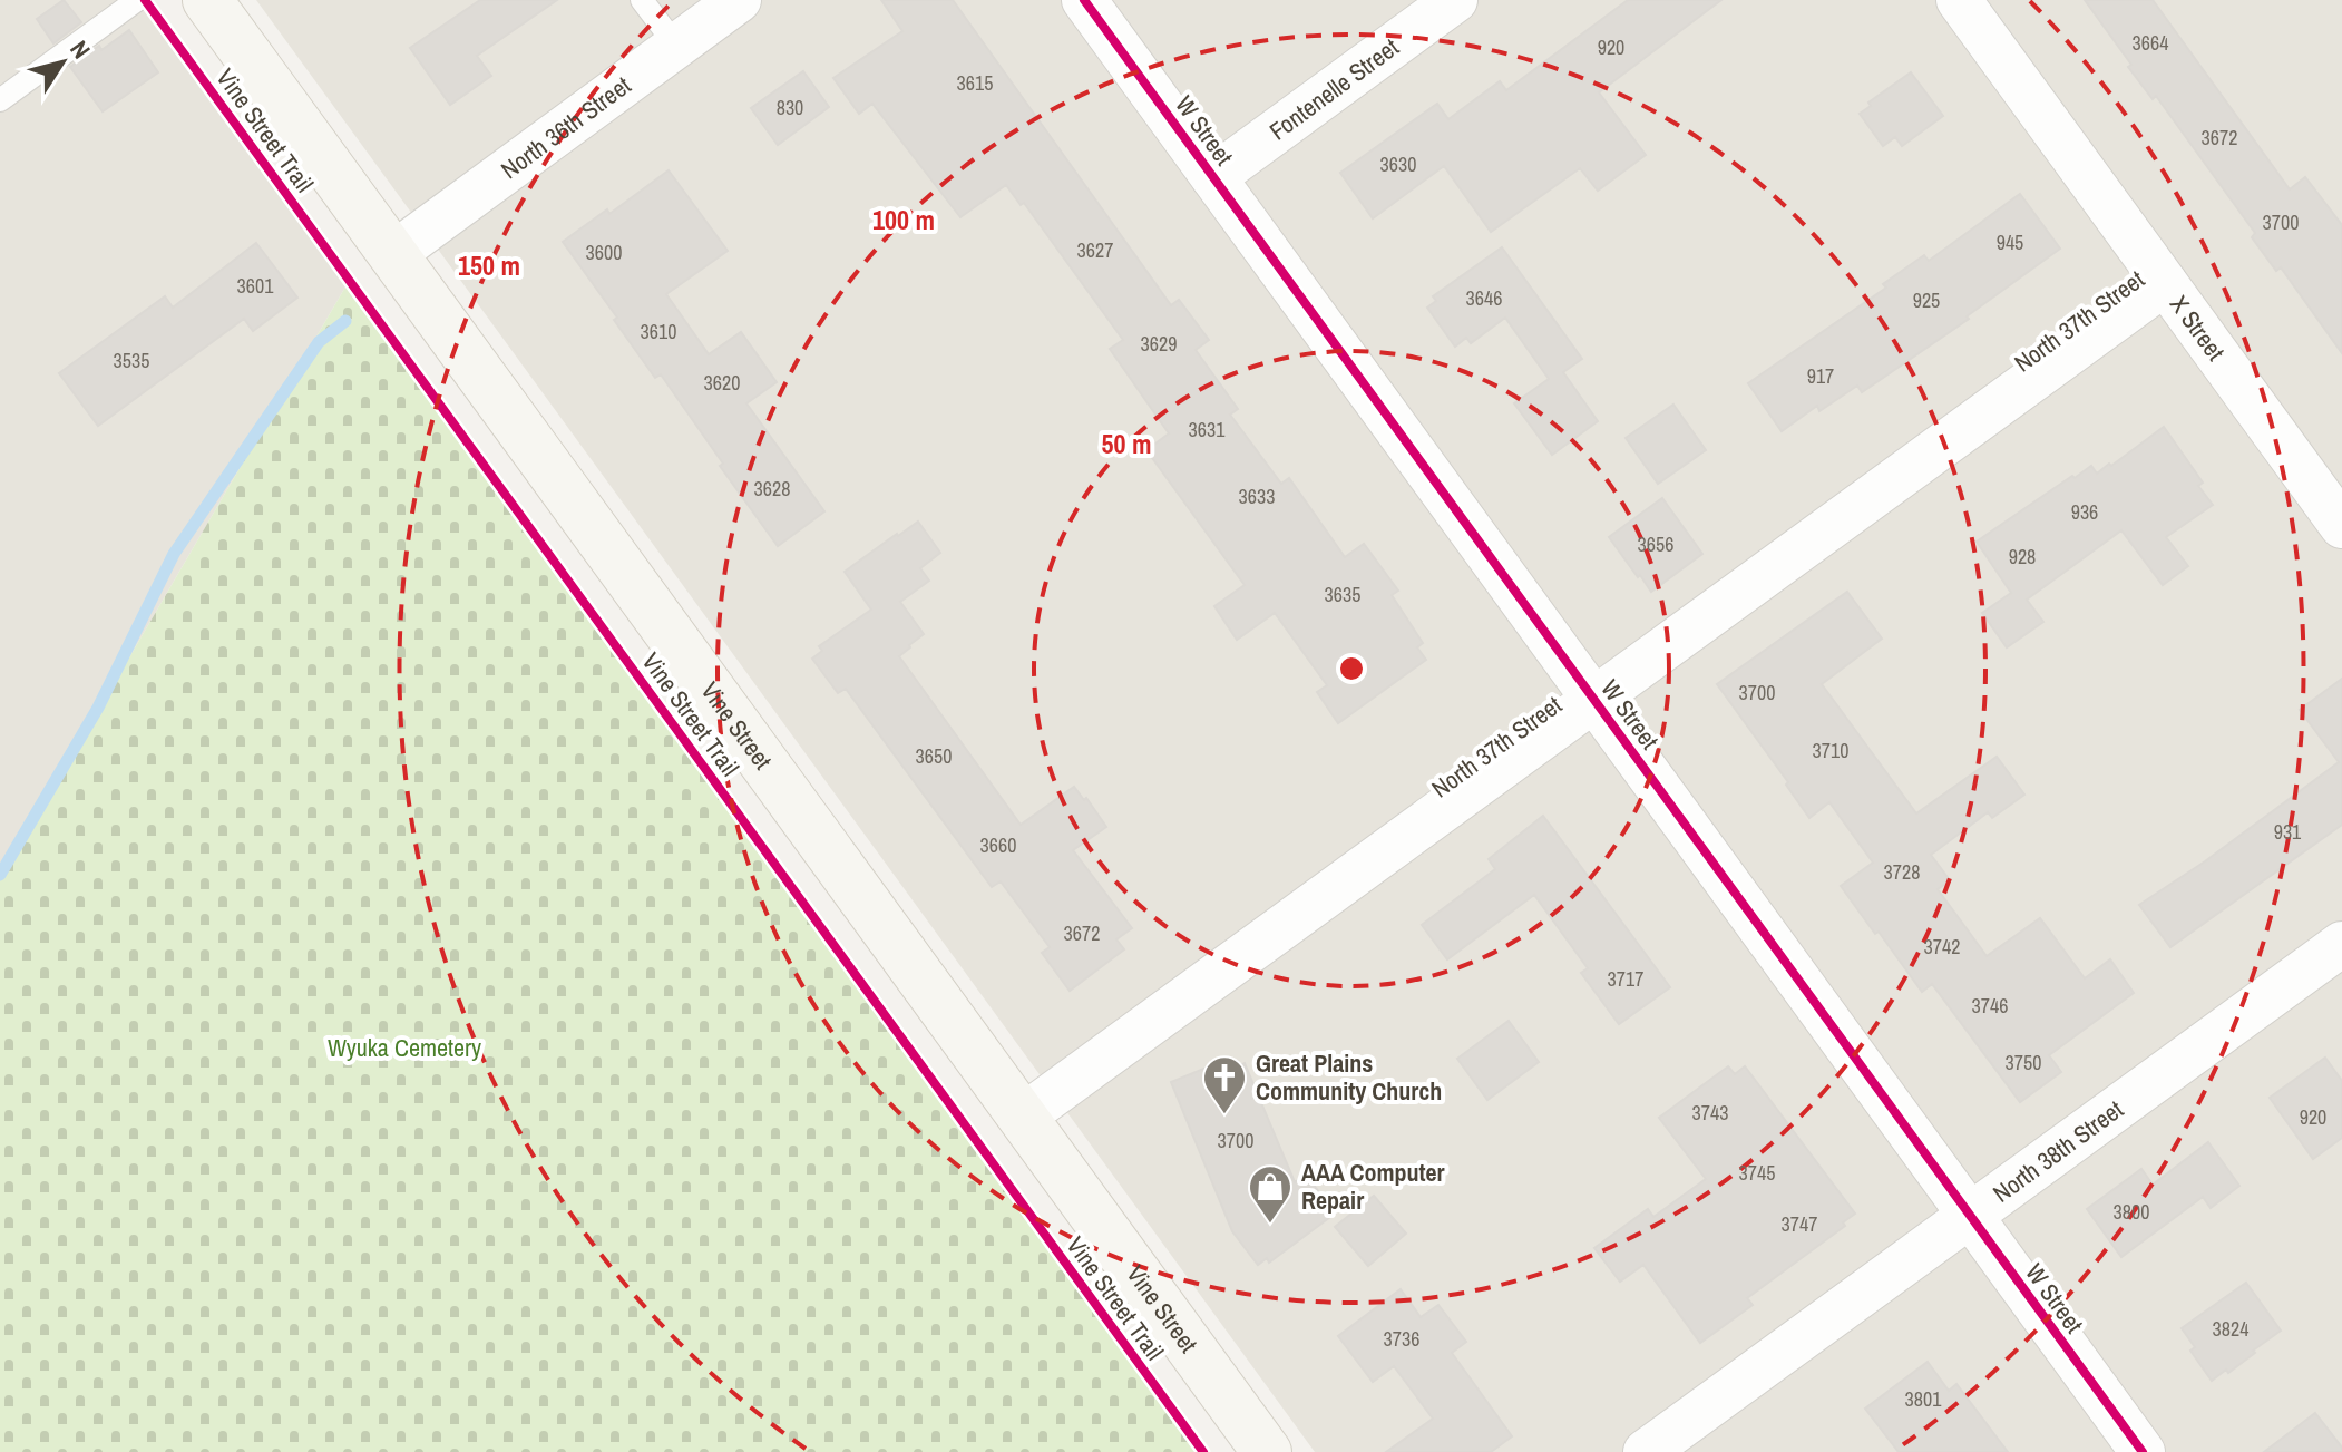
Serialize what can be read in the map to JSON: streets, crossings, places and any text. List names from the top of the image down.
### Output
{
  "streets": {
    "main road": ["Vine Street"],
    "street": [
      "Fontenelle Street",
      "North 36th Street",
      "W Street",
      "North 37th Street",
      "X Street",
      "North 38th Street"
    ],
    "cycle path": ["Vine Street Trail"]
  },
  "crossings": [
    ["Fontenelle Street", "W Street"],
    ["North 36th Street", "Vine Street"],
    ["W Street", "North 37th Street"],
    ["W Street", "North 38th Street"],
    ["North 37th Street", "X Street"],
    ["North 37th Street", "Vine Street"]
  ],
  "parks": ["Wyuka Cemetery"],
  "places": {
    "church": ["Great Plains Community Church"],
    "shop": ["AAA Computer Repair"]
  },
  "house_numbers": [
    "3664",
    "920",
    "3615",
    "830",
    "3672",
    "3630",
    "3700",
    "945",
    "3627",
    "3600",
    "3601",
    "3646",
    "925",
    "3610",
    "3629",
    "3535",
    "917",
    "3620",
    "3631",
    "3628",
    "3633",
    "936",
    "3656",
    "928",
    "3635",
    "3700",
    "3710",
    "3650",
    "931",
    "3660",
    "3728",
    "3672",
    "3742",
    "3717",
    "3746",
    "3750",
    "3743",
    "920",
    "3700",
    "3745",
    "3800",
    "3747",
    "3824",
    "3736",
    "3801"
  ],
  "north": "top right",
  "rings": ["100 m", "150 m", "50 m"]
}
